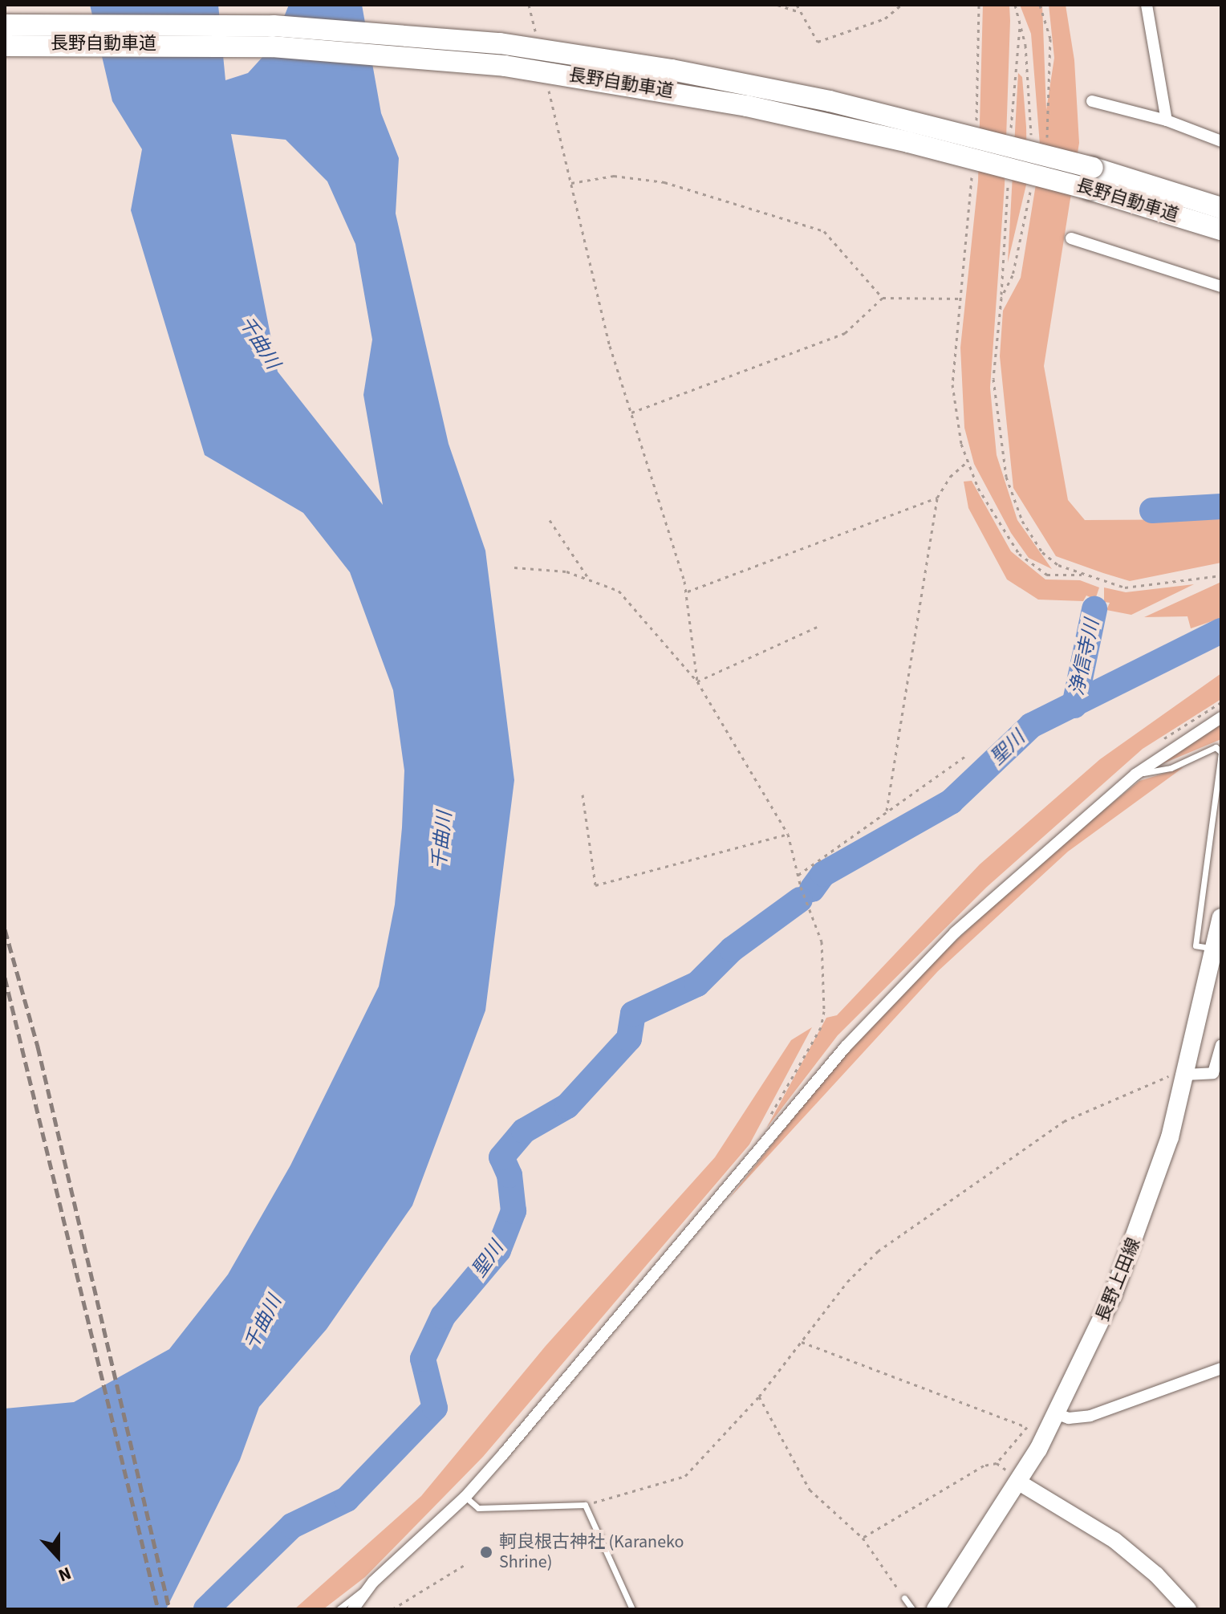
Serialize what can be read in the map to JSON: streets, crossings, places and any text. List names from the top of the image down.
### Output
{
  "streets": {
    "highway": ["長野自動車道"],
    "main road": ["長野上田線"]
  },
  "water": ["千曲川", "浄信寺川", "聖川"],
  "places": ["軻良根古神社 (Karaneko Shrine)"],
  "north": "bottom"
}
